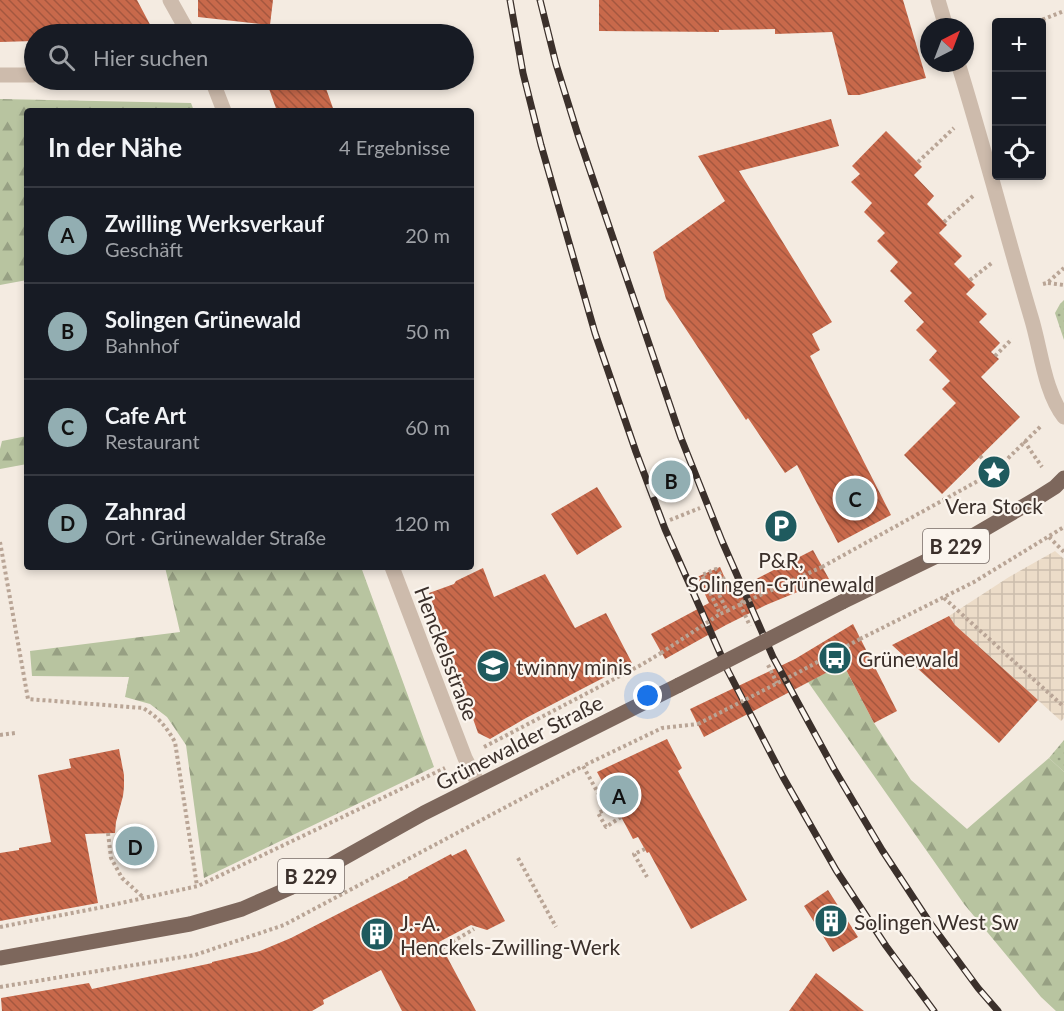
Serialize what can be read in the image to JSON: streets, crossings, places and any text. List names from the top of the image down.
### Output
{
  "streets": {
    "main road": ["B 229", "Grünewalder Straße"],
    "street": ["Henckelsstraße"]
  },
  "crossings": [
    ["Henckelsstraße", "Grünewalder Straße"]
  ],
  "places": {
    "place": ["Vera Stock"],
    "parking": ["P&R, Solingen-Grünewald"],
    "bus stop": ["Grünewald"],
    "school or university": ["twinny minis"],
    "building": ["Solingen West Sw", "J.-A. Henckels-Zwilling-Werk"]
  },
  "north": "top right",
  "page": {
    "map_buttons": ["+", "−"],
    "search": "Hier suchen",
    "heading": ["In der Nähe", "4 Ergebnisse"],
    "list": [
      {
        "mark": "A",
        "name": "Zwilling Werksverkauf",
        "note": "Geschäft",
        "value": "20 m"
      },
      {
        "mark": "B",
        "name": "Solingen Grünewald",
        "note": "Bahnhof",
        "value": "50 m"
      },
      {
        "mark": "C",
        "name": "Cafe Art",
        "note": "Restaurant",
        "value": "60 m"
      },
      {
        "mark": "D",
        "name": "Zahnrad",
        "note": "Ort · Grünewalder Straße",
        "value": "120 m"
      }
    ],
    "pins": [
      "B",
      "C",
      "A",
      "D"
    ]
  }
}
